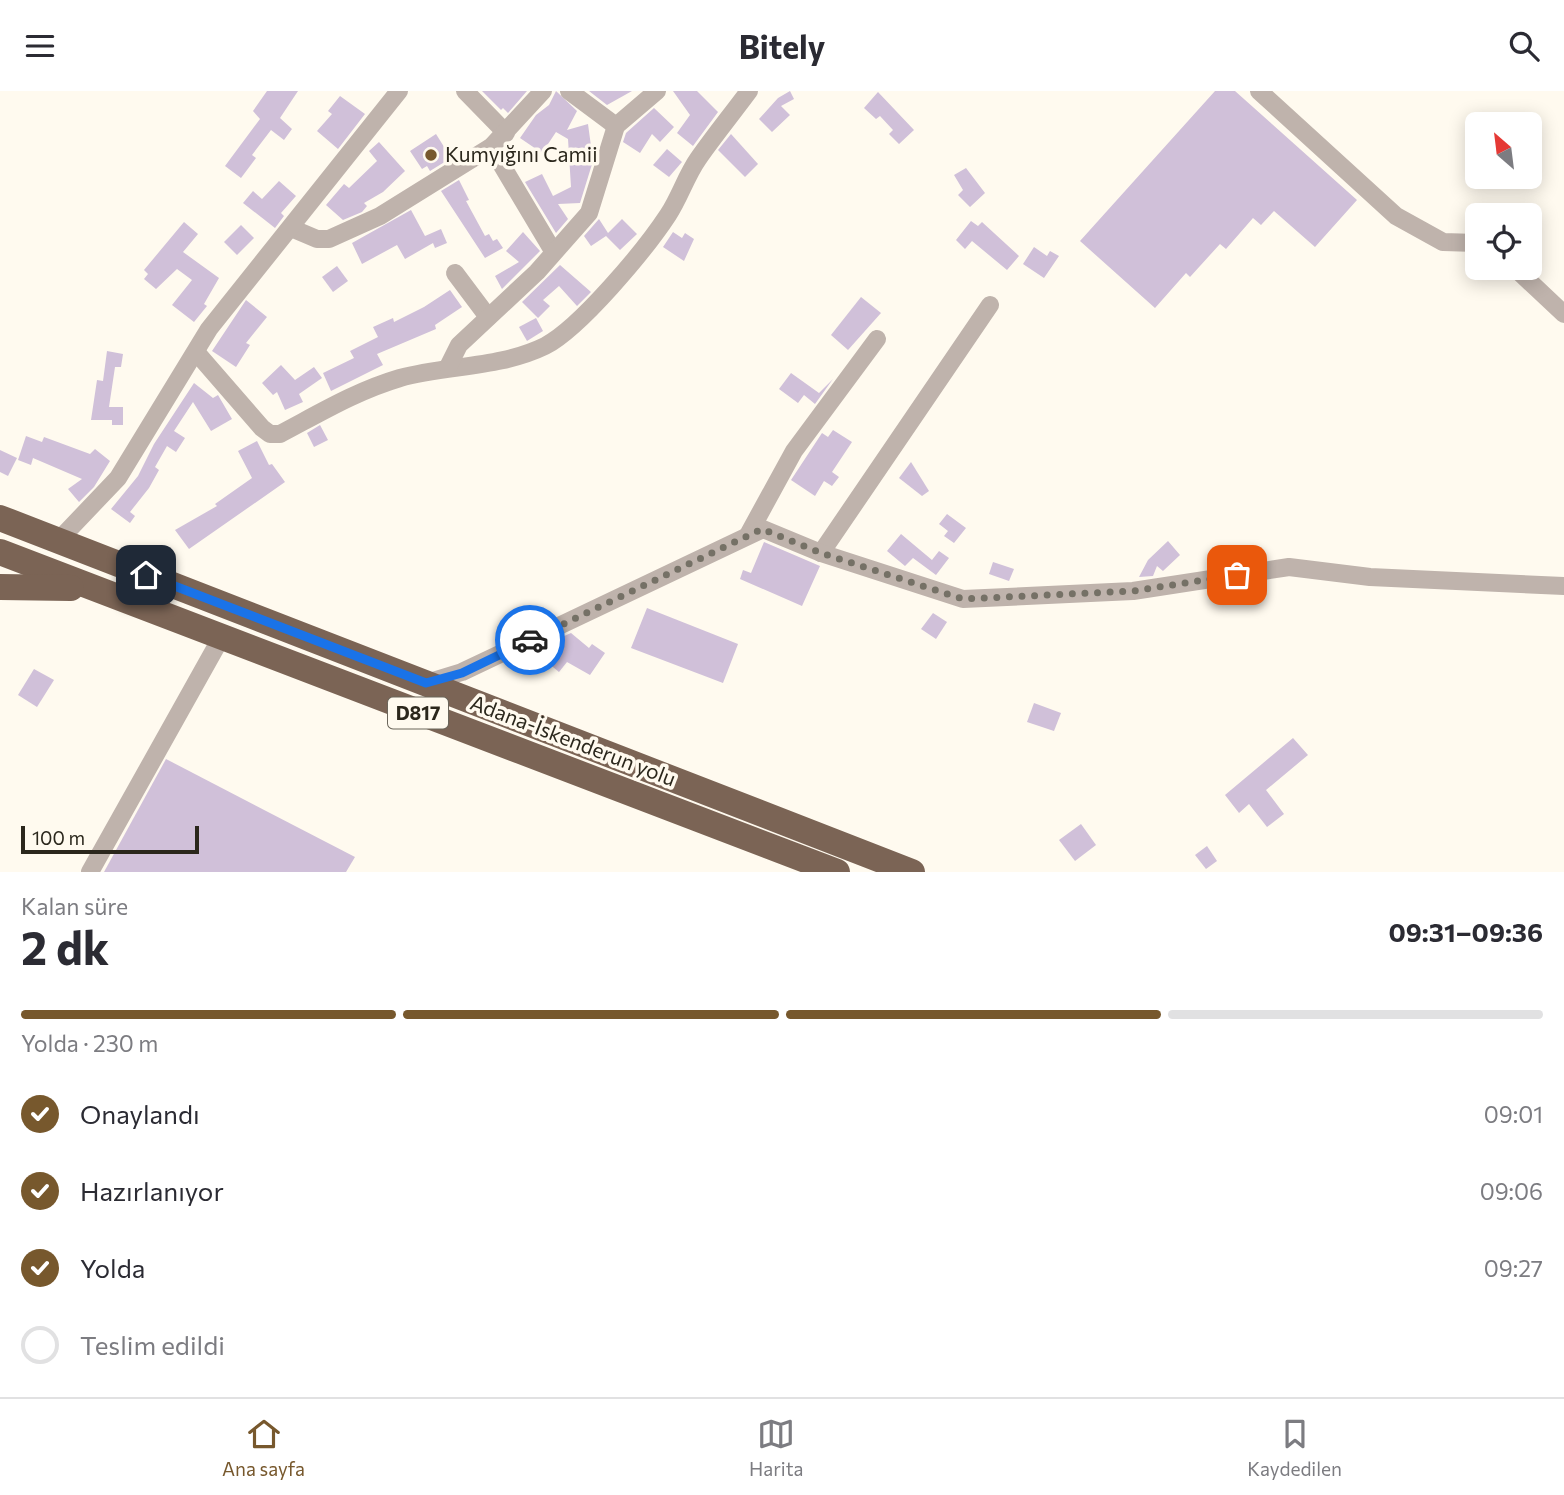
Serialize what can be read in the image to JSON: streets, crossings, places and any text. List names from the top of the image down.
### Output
{
  "streets": {
    "highway": ["D817", "Adana-İskenderun yolu"]
  },
  "places": ["Kumyığını Camii"],
  "scale_bar": "100 m",
  "north": "top left",
  "page": {
    "header": "Bitely",
    "scale": "100 m",
    "heading": ["2 dk", "Kalan süre", "09:31–09:36"],
    "bar": "Yolda · 230 m",
    "list": [
      ["Onaylandı", "09:01"],
      ["Hazırlanıyor", "09:06"],
      ["Yolda", "09:27"],
      "Teslim edildi"
    ],
    "tabs": ["Ana sayfa", "Harita", "Kaydedilen"]
  }
}
